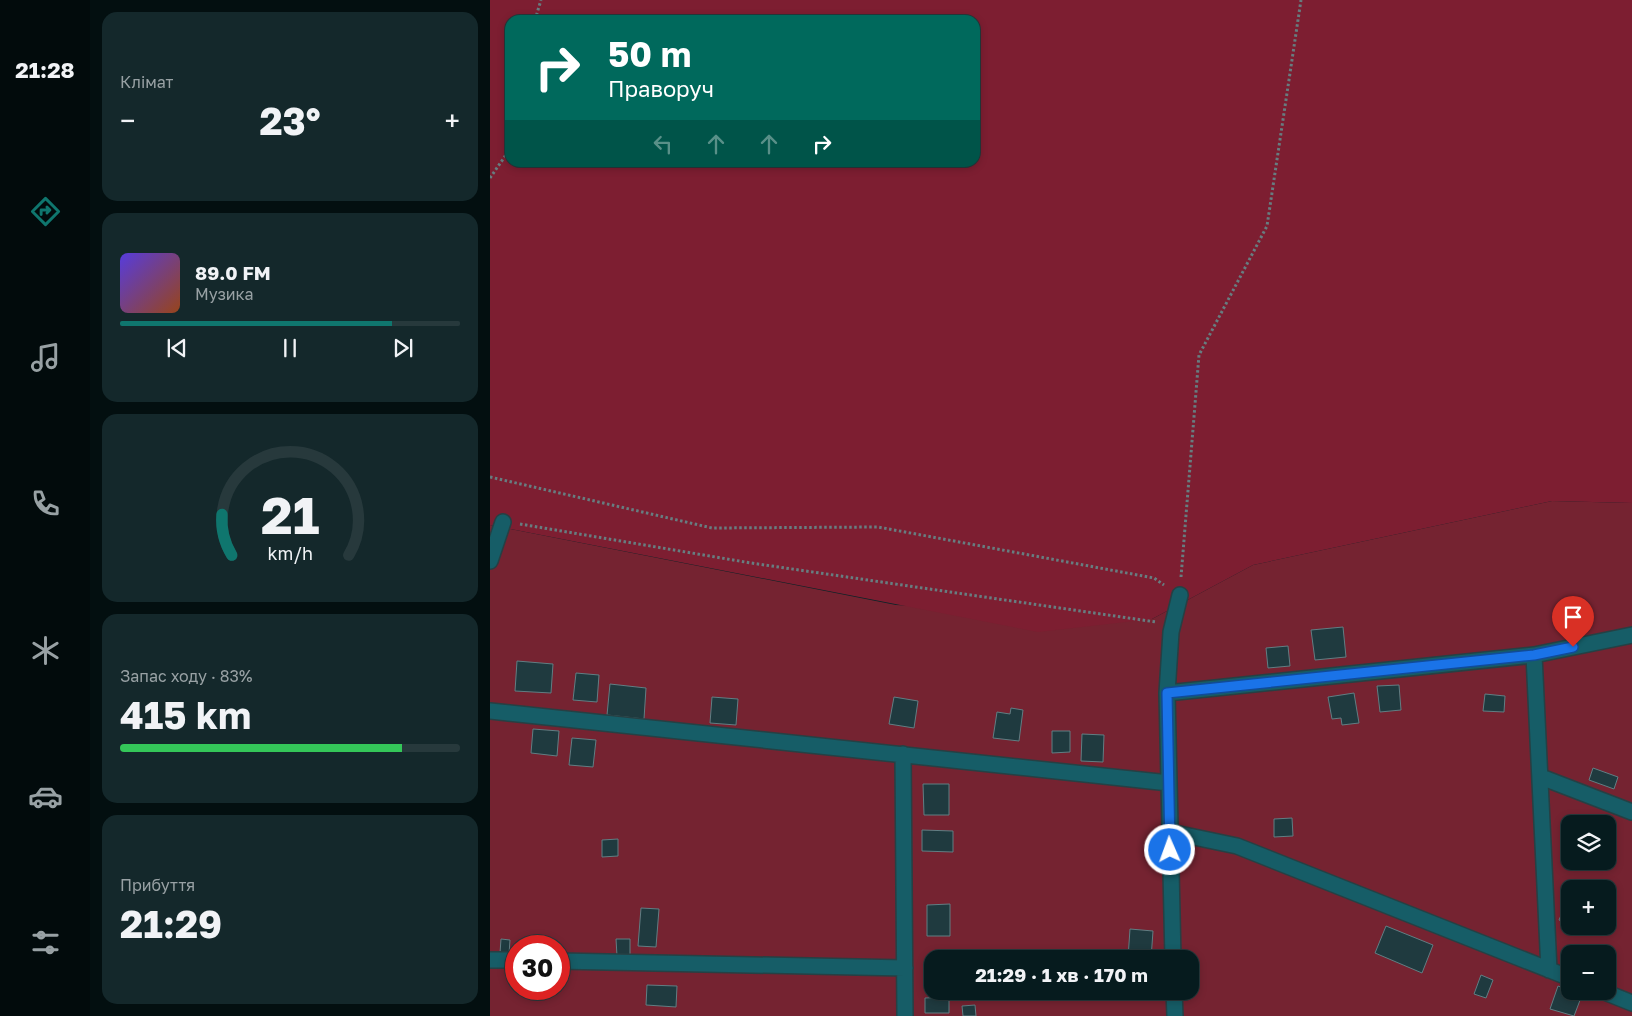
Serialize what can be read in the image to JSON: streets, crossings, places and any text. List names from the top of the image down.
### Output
{
  "page": {
    "tabs": "21:28",
    "tile": [
      "Клімат",
      ["Запас ходу · 83%", "415 km"],
      ["Прибуття", "21:29"]
    ],
    "turn": ["50 m", "Праворуч"],
    "heat": ["−", "23°", "+"],
    "song": ["89.0 FM", "Музика"],
    "map_buttons": ["+", "−"],
    "limit": "30",
    "trip": "21:29 · 1 хв · 170 m",
    "gauge": ["21", "km/h"]
  }
}
